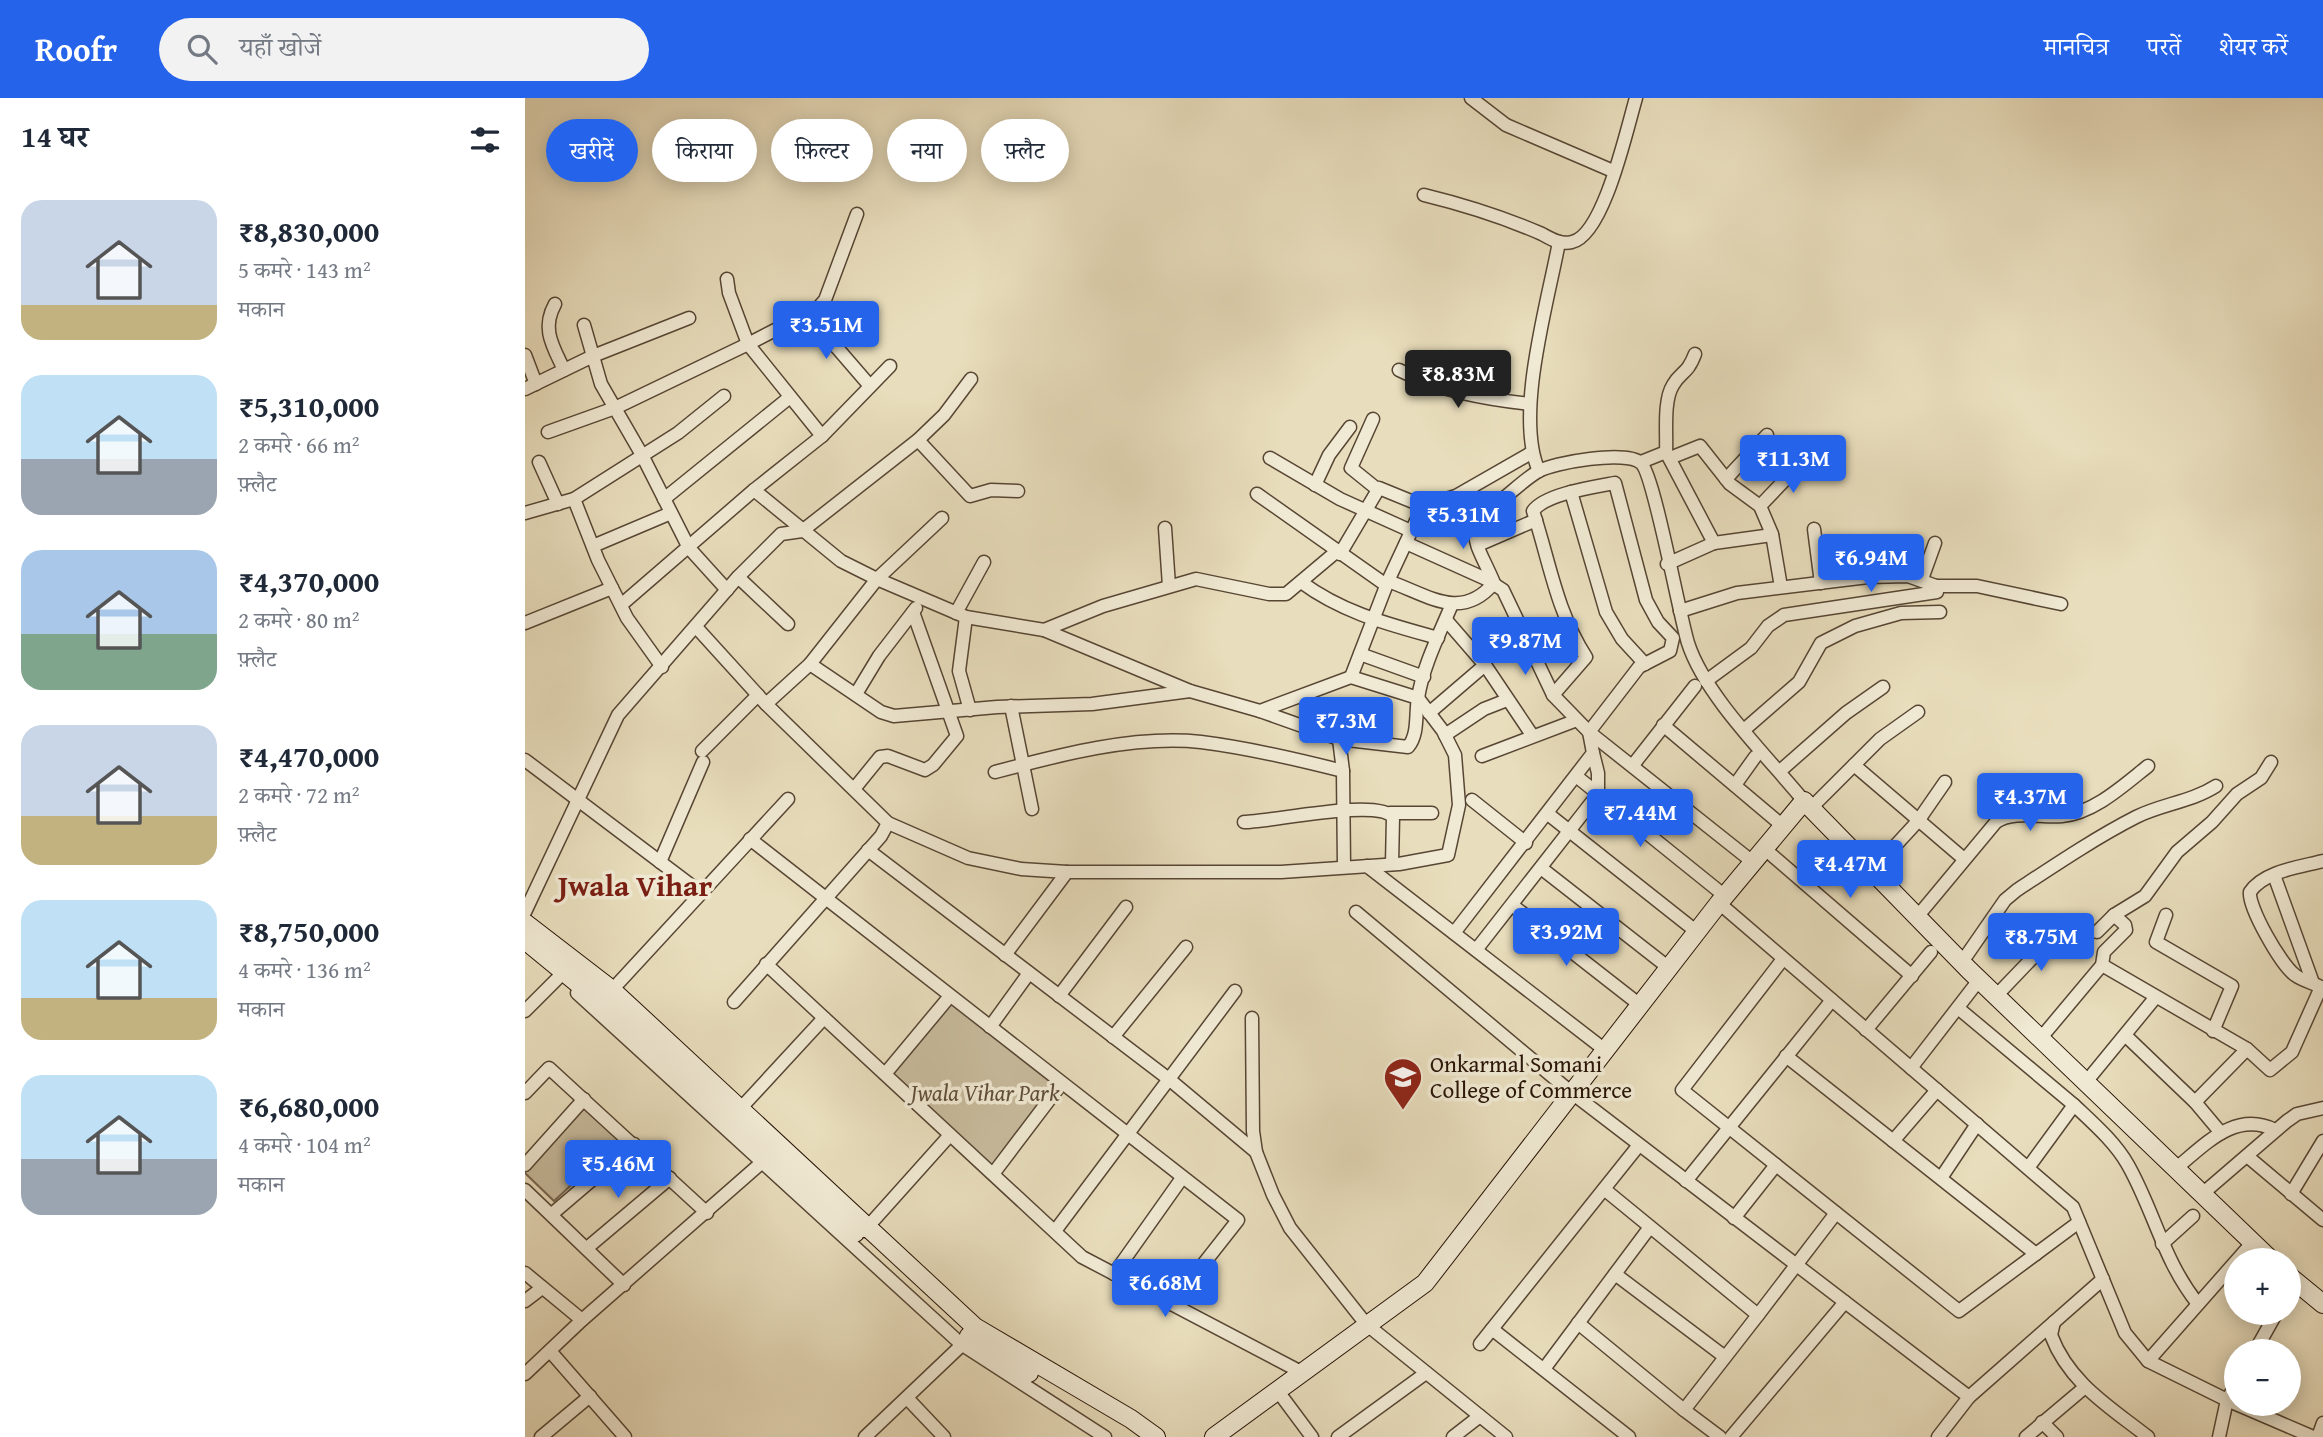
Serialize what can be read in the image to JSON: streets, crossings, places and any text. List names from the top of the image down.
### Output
{
  "districts": ["Jwala Vihar"],
  "parks": ["Jwala Vihar Park"],
  "places": {
    "school or university": ["Onkarmal Somani College of Commerce"]
  },
  "page": {
    "header": "Roofr",
    "search": "यहाँ खोजें",
    "nav": ["मानचित्र", "परतें", "शेयर करें"],
    "heading": "14 घर",
    "chip": [
      "खरीदें",
      "किराया",
      "फ़िल्टर",
      "नया",
      "फ़्लैट"
    ],
    "list": [
      {
        "name": "₹8,830,000",
        "note": "5 कमरे · 143 m² · मकान"
      },
      {
        "name": "₹5,310,000",
        "note": "2 कमरे · 66 m² · फ़्लैट"
      },
      {
        "name": "₹4,370,000",
        "note": "2 कमरे · 80 m² · फ़्लैट"
      },
      {
        "name": "₹4,470,000",
        "note": "2 कमरे · 72 m² · फ़्लैट"
      },
      {
        "name": "₹8,750,000",
        "note": "4 कमरे · 136 m² · मकान"
      },
      {
        "name": "₹6,680,000",
        "note": "4 कमरे · 104 m² · मकान"
      }
    ],
    "price": [
      "₹3.51M",
      "₹8.83M",
      "₹11.3M",
      "₹5.31M",
      "₹6.94M",
      "₹9.87M",
      "₹7.3M",
      "₹4.37M",
      "₹7.44M",
      "₹4.47M",
      "₹3.92M",
      "₹8.75M",
      "₹5.46M",
      "₹6.68M"
    ],
    "map_buttons": ["+", "−"]
  }
}
